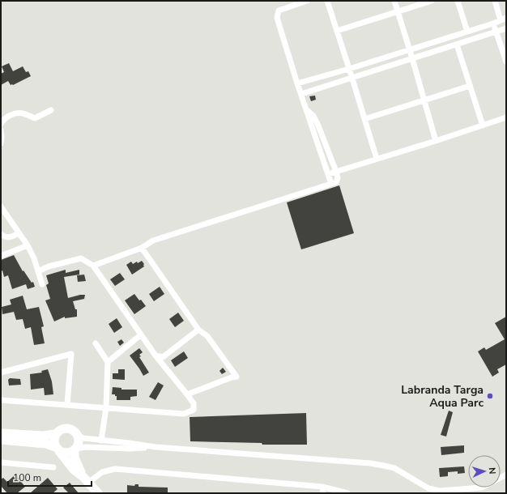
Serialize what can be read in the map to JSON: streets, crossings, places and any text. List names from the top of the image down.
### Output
{
  "places": ["Labranda Targa Aqua Parc"],
  "scale_bar": "100 m",
  "north": "right"
}
